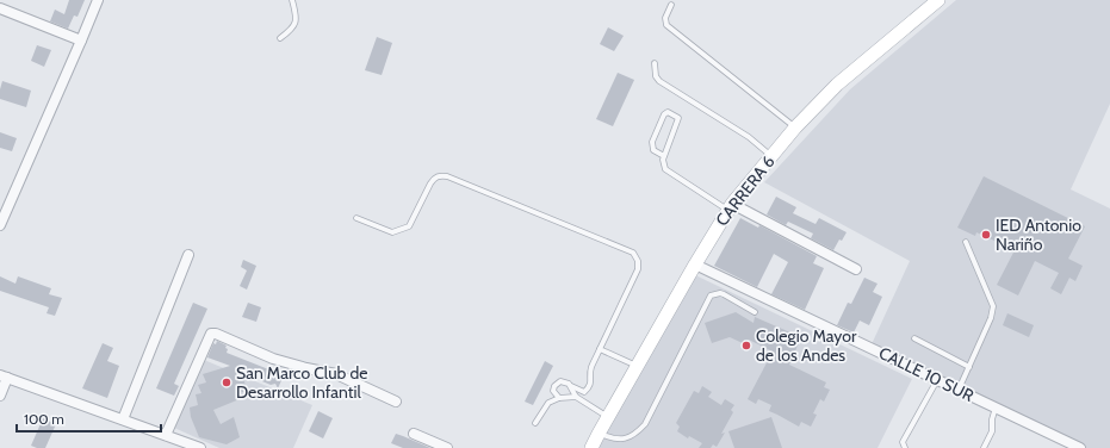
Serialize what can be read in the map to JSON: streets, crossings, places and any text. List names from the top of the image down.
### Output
{
  "streets": {
    "main road": ["CARRERA 6"],
    "street": ["CALLE 10 SUR"]
  },
  "crossings": [
    ["CARRERA 6", "CALLE 10 SUR"]
  ],
  "places": ["IED Antonio Nariño", "Colegio Mayor de los Andes", "San Marco Club de Desarrollo Infantil"],
  "scale_bar": "100 m"
}
